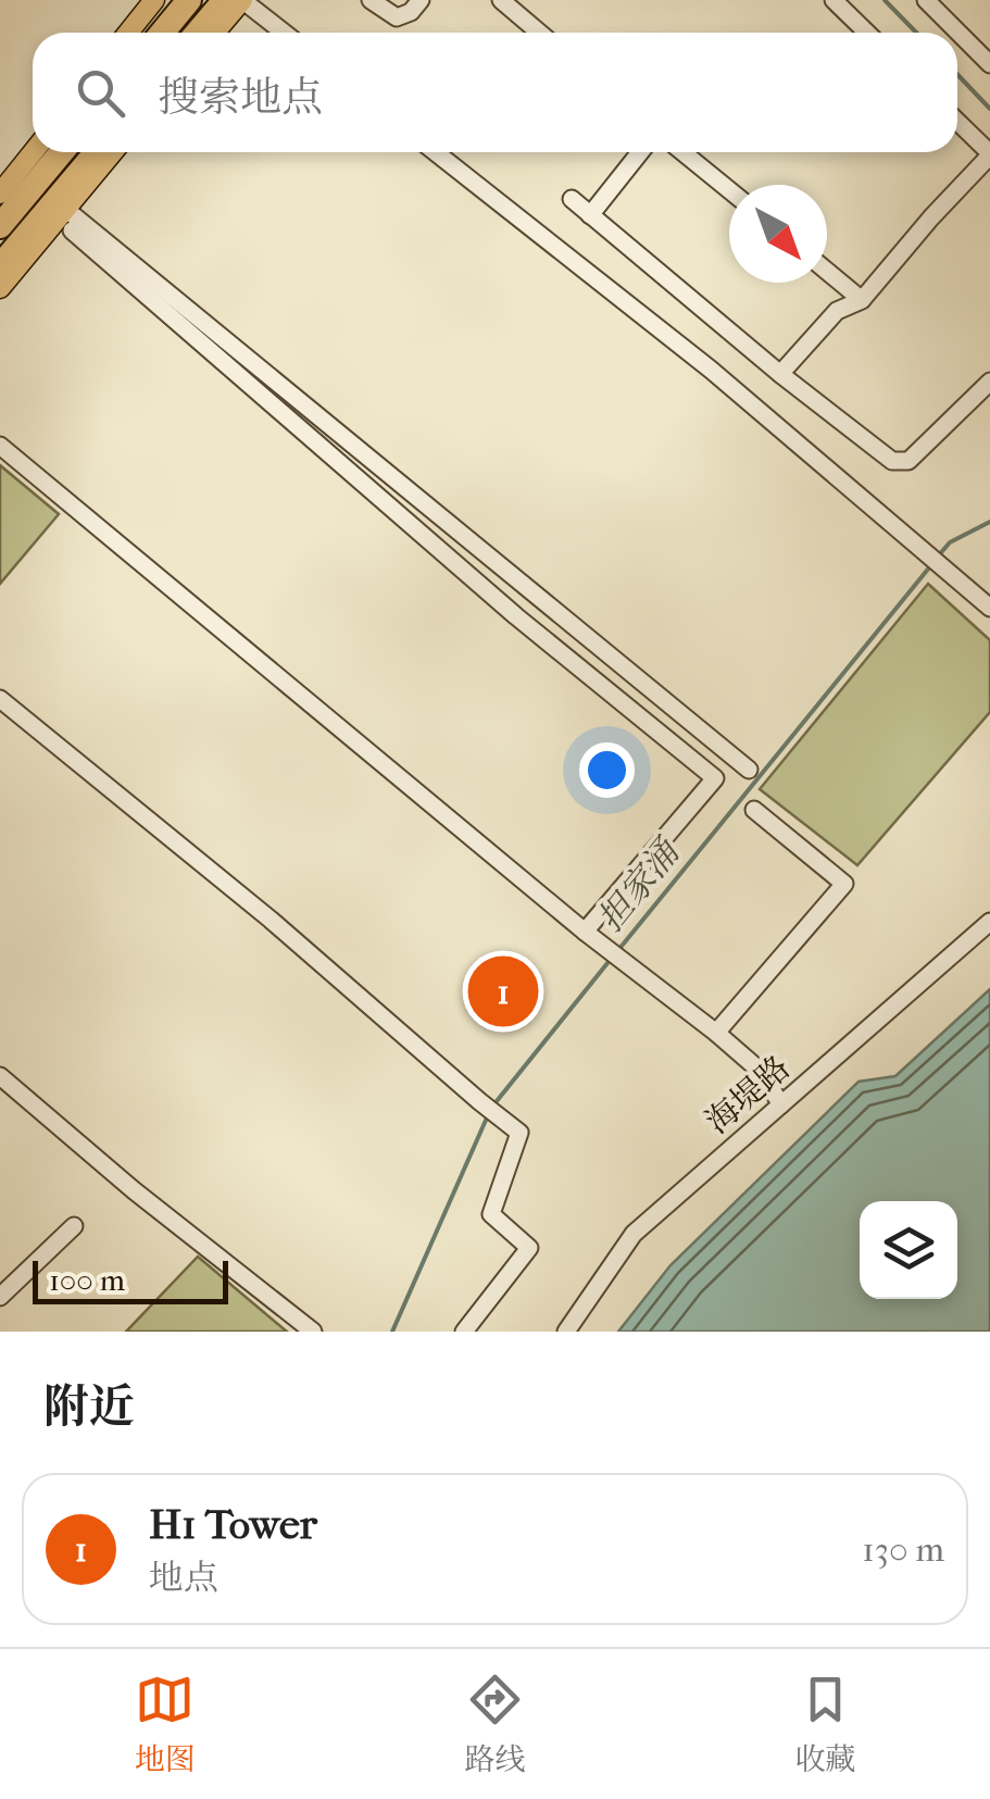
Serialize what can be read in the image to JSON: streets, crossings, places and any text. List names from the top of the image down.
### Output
{
  "streets": {
    "street": ["海堤路"]
  },
  "water": ["担家涌"],
  "scale_bar": "100 m",
  "north": "bottom right",
  "page": {
    "search": "搜索地点",
    "pins": "1",
    "scale": "100 m",
    "heading": "附近",
    "list": [
      {
        "mark": "1",
        "name": "H1 Tower",
        "note": "地点",
        "value": "130 m"
      }
    ],
    "nav": ["地图", "路线", "收藏"]
  }
}
